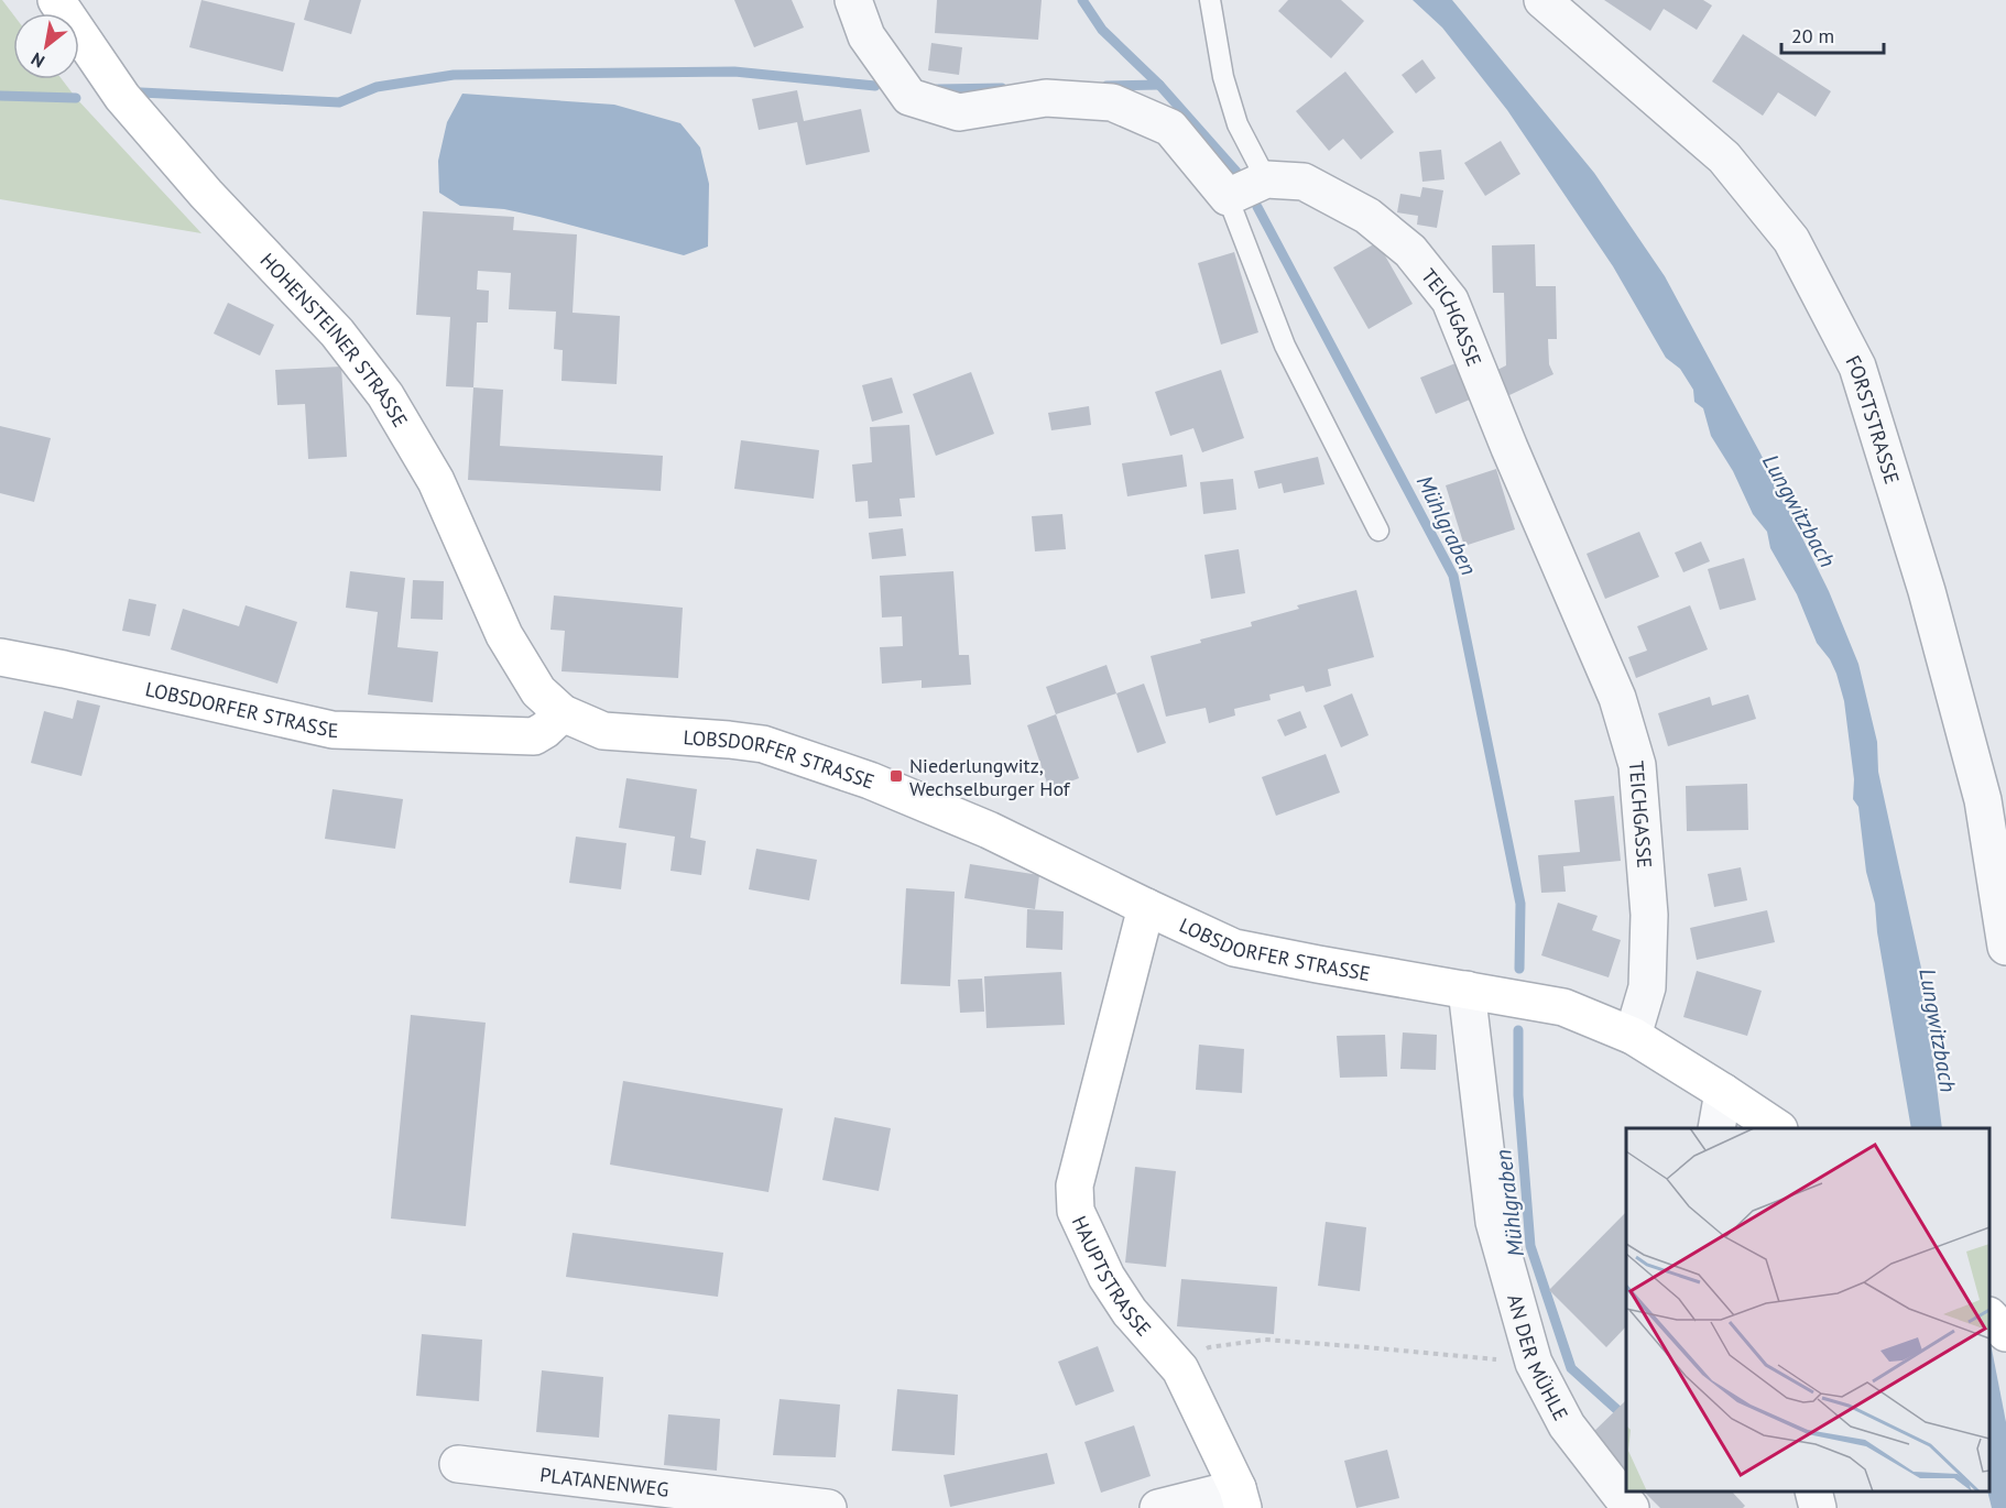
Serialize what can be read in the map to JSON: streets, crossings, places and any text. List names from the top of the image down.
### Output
{
  "streets": {
    "main road": ["HOHENSTEINER STRASSE", "LOBSDORFER STRASSE", "HAUPTSTRASSE"],
    "street": [
      "TEICHGASSE",
      "FORSTSTRASSE",
      "AN DER MÜHLE",
      "PLATANENWEG"
    ]
  },
  "crossings": [
    ["TEICHGASSE", "LOBSDORFER STRASSE"],
    ["HOHENSTEINER STRASSE", "LOBSDORFER STRASSE"],
    ["LOBSDORFER STRASSE", "HAUPTSTRASSE"],
    ["LOBSDORFER STRASSE", "AN DER MÜHLE"]
  ],
  "water": ["Lungwitzbach", "Mühlgraben"],
  "places": {
    "transit": ["Niederlungwitz, Wechselburger Hof"]
  },
  "scale_bar": "20 m",
  "north": "bottom left"
}
